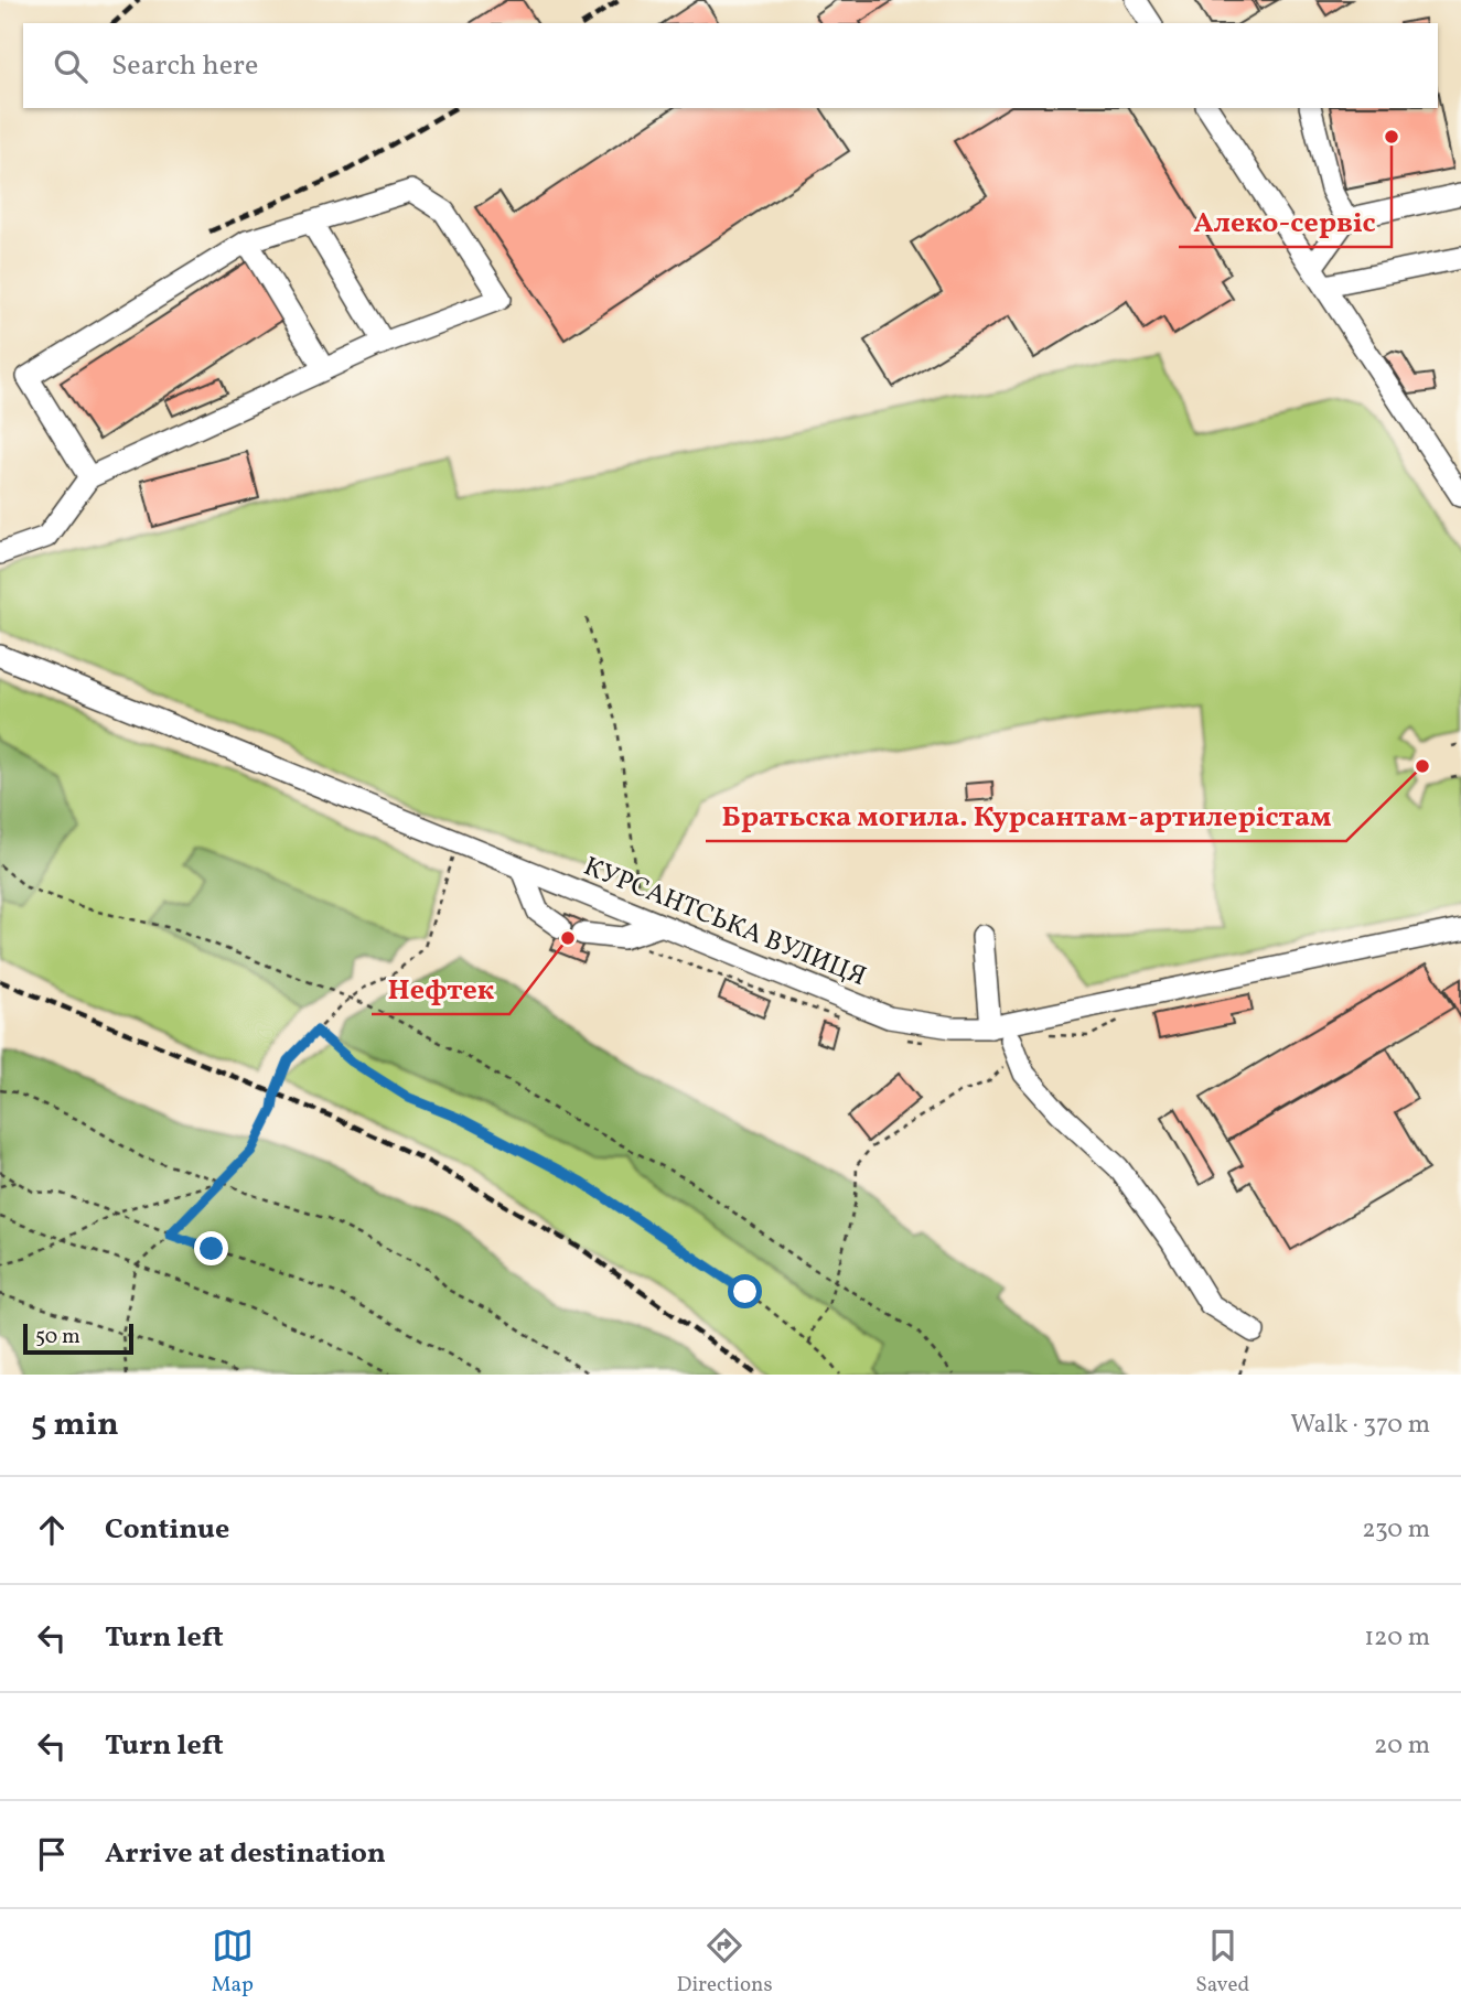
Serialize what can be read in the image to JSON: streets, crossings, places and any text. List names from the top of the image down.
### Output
{
  "streets": {
    "street": ["КУРСАНТСЬКА ВУЛИЦЯ"]
  },
  "places": ["Алеко-сервіс", "Братьска могила. Курсантам-артилерістам", "Нефтек"],
  "scale_bar": "50 m",
  "page": {
    "search": "Search here",
    "scale": "50 m",
    "heading": ["5 min", "Walk · 370 m"],
    "list": [
      ["Continue", "230 m"],
      ["Turn left", "120 m"],
      ["Turn left", "20 m"],
      "Arrive at destination"
    ],
    "nav": ["Map", "Directions", "Saved"]
  }
}
